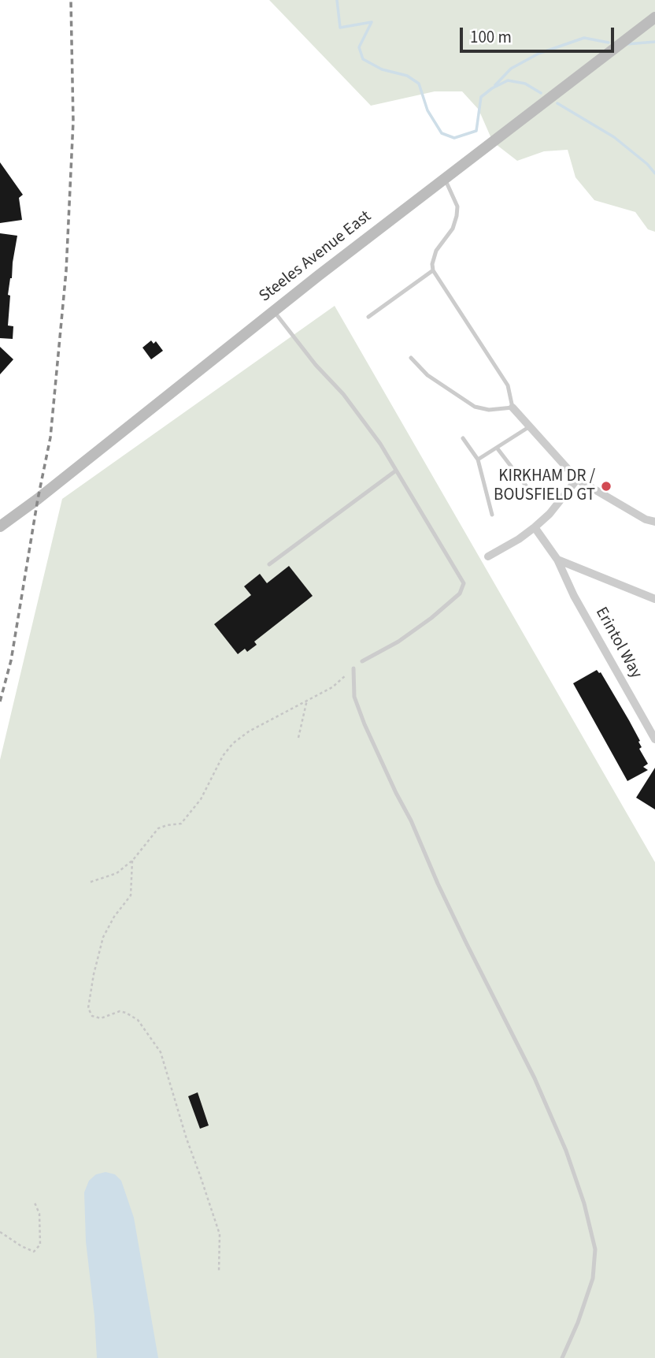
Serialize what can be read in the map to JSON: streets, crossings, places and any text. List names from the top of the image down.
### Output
{
  "streets": {
    "main road": ["Steeles Avenue East"],
    "street": ["Erintol Way"]
  },
  "places": ["KIRKHAM DR / BOUSFIELD GT"],
  "scale_bar": "100 m"
}
